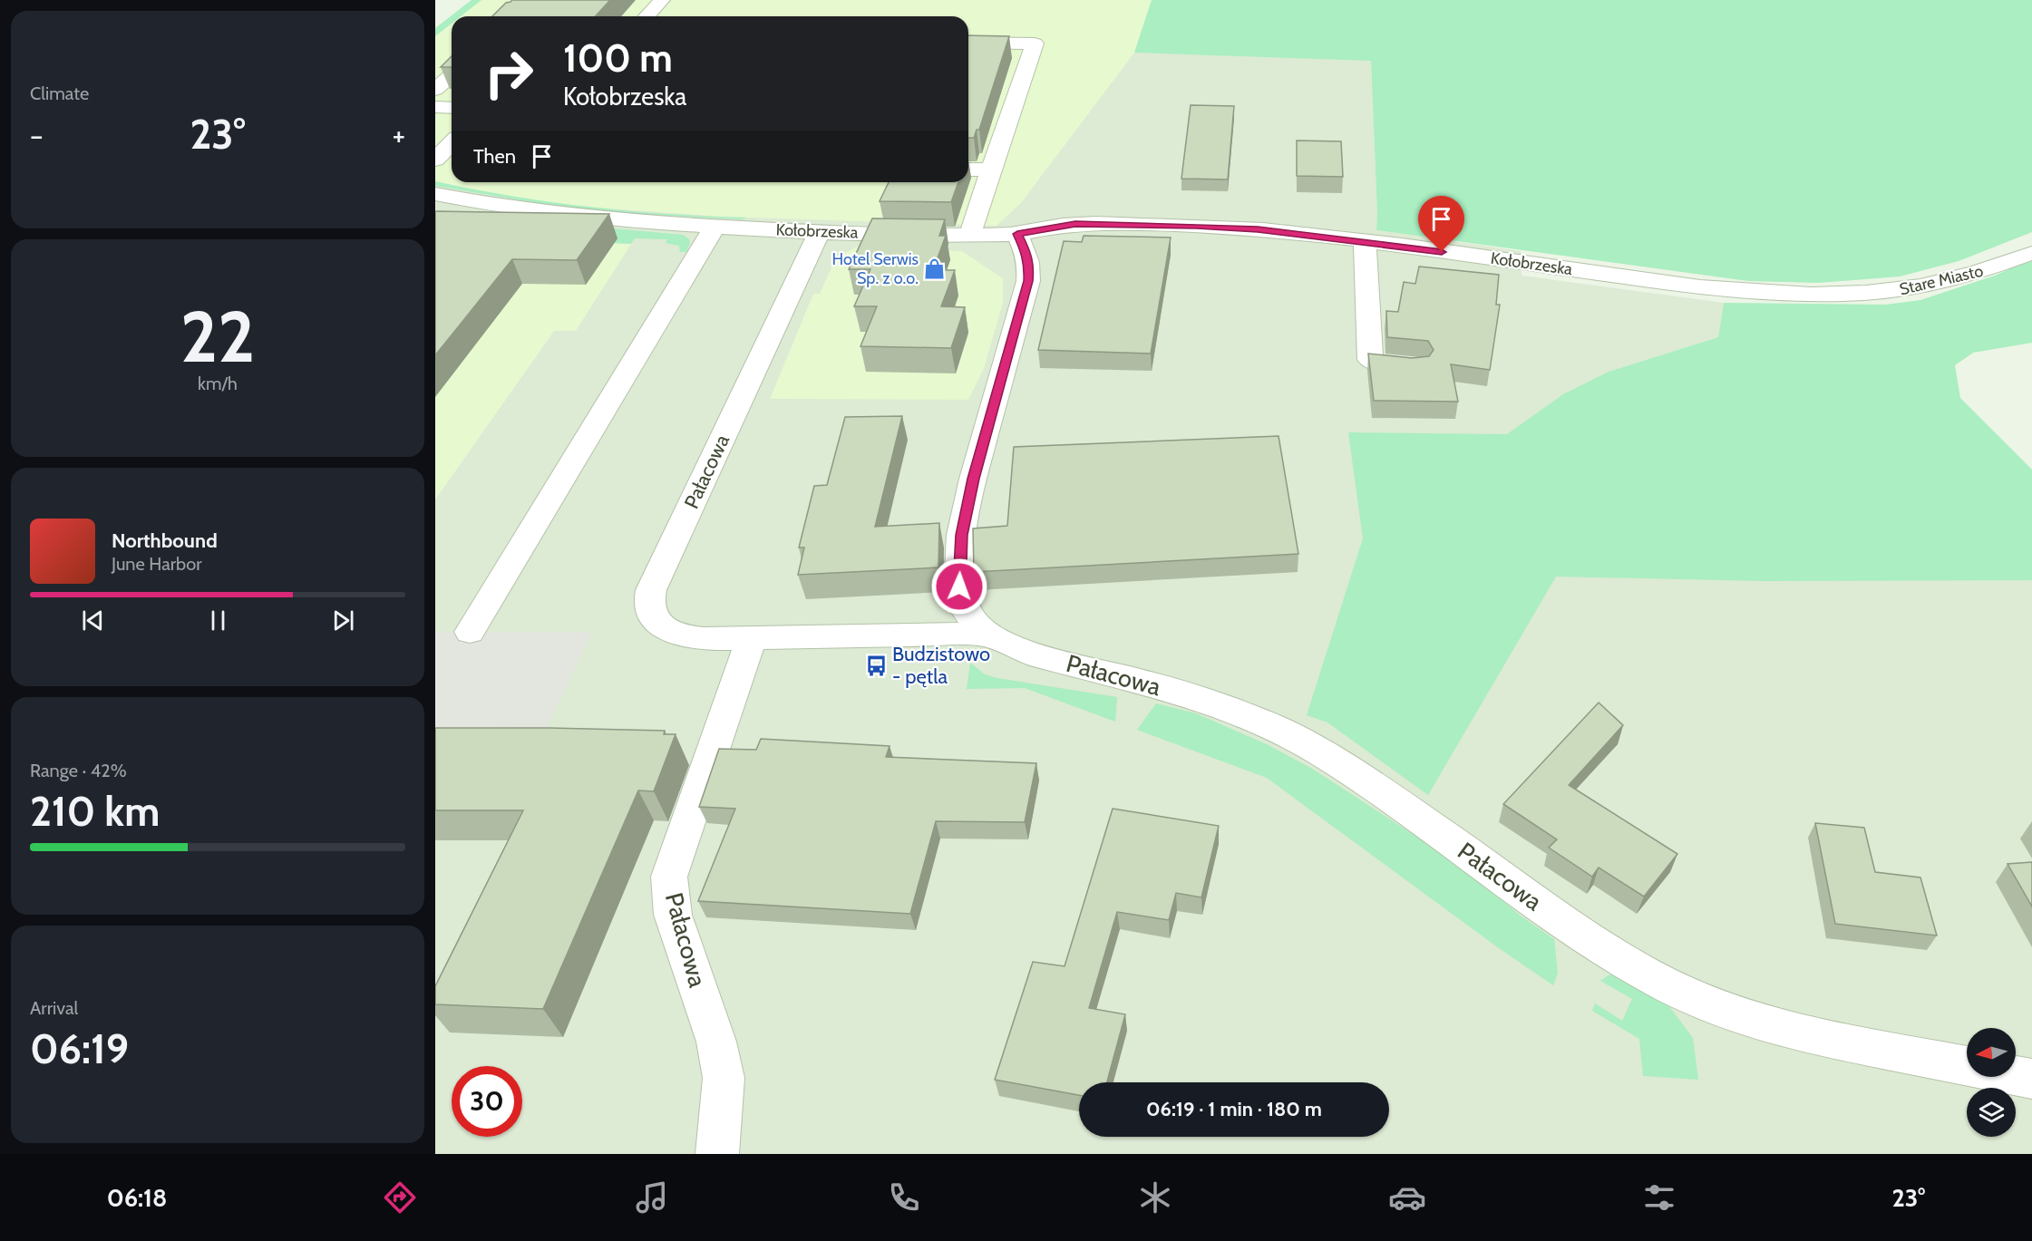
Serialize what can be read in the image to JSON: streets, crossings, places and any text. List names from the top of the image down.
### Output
{
  "streets": {
    "street": ["Kołobrzeska", "Stare Miasto", "Pałacowa"]
  },
  "crossings": [
    ["Kołobrzeska", "Stare Miasto"],
    ["Kołobrzeska", "Pałacowa"]
  ],
  "places": {
    "shop": ["Hotel Serwis Sp. z o.o."],
    "bus stop": ["Budzistowo - pętla"]
  },
  "north": "left",
  "page": {
    "tile": [
      "Climate",
      ["22", "km/h"],
      ["Range · 42%", "210 km"],
      ["Arrival", "06:19"]
    ],
    "turn": ["100 m", "Kołobrzeska"],
    "heat": ["−", "23°", "+"],
    "then": "Then",
    "song": ["Northbound", "June Harbor"],
    "limit": "30",
    "trip": "06:19 · 1 min · 180 m",
    "tabs": ["06:18", "23°"]
  }
}
